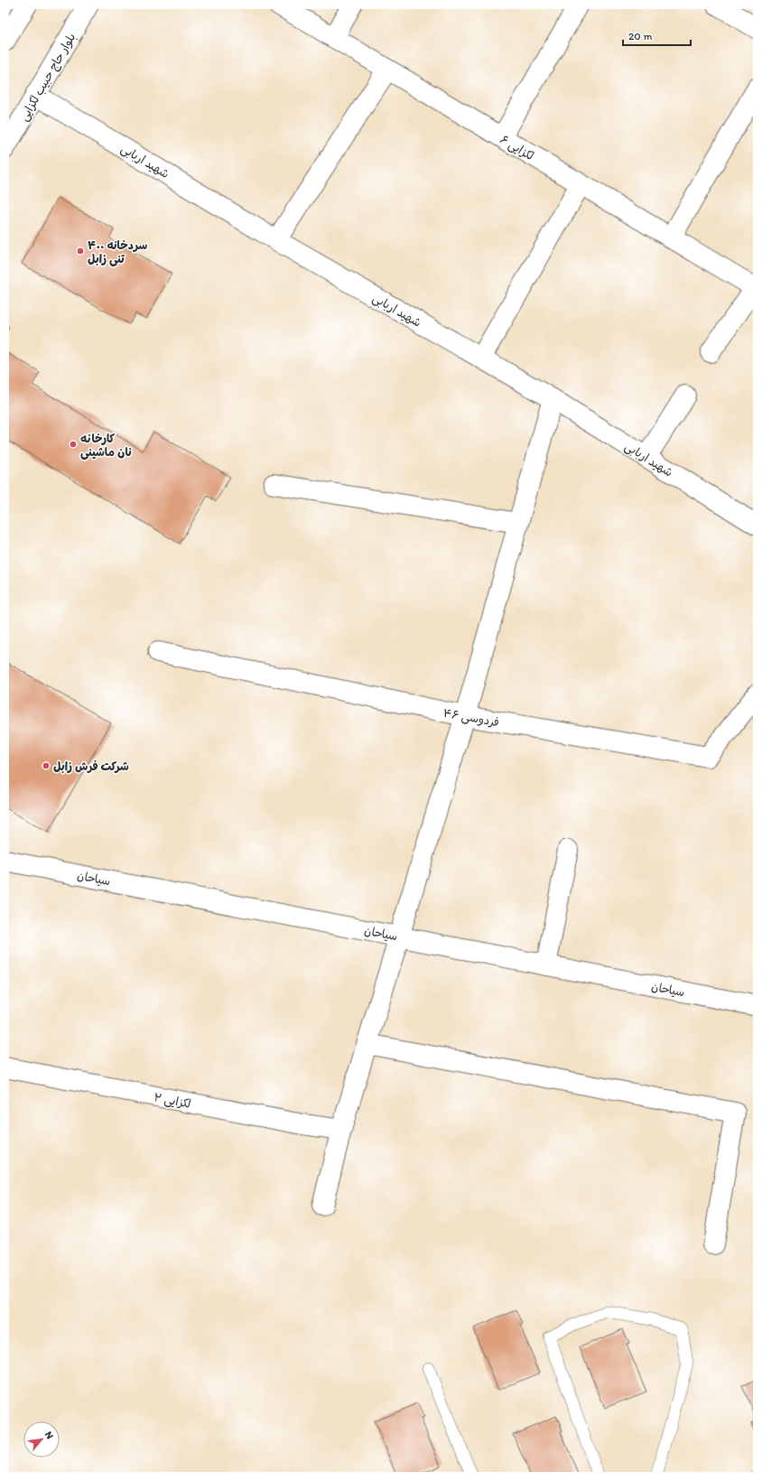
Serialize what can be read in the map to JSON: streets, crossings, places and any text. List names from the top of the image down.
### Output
{
  "streets": {
    "street": [
      "بلوار حاج حبیب لکزايی",
      "لکزایی ۶",
      "شهید اربابی",
      "فردوسی ۴۶",
      "سیاحان",
      "لکزایی ۲"
    ]
  },
  "crossings": [
    ["بلوار حاج حبیب لکزايی", "شهید اربابی"]
  ],
  "places": ["سردخانه ۴۰۰ تنی زابل", "کارخانه نان ماشینی", "شرکت فرش زابل"],
  "scale_bar": "20 m",
  "north": "top right"
}
